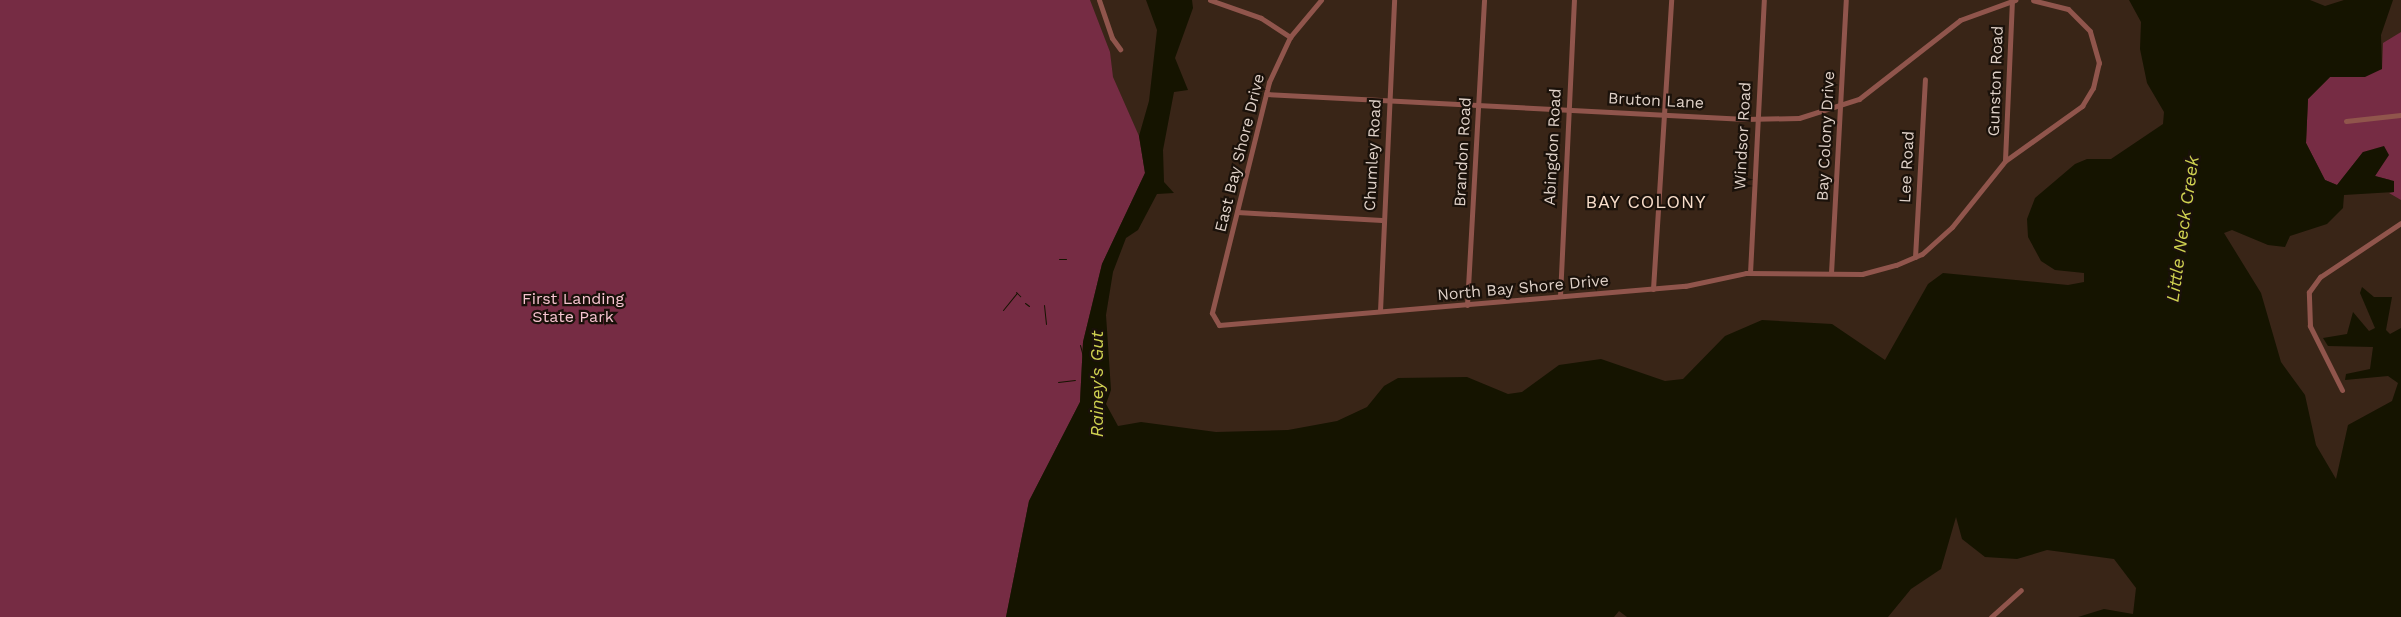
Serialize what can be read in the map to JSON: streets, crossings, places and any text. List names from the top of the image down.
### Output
{
  "streets": {
    "street": [
      "Gunston Road",
      "Bruton Lane",
      "Windsor Road",
      "Bay Colony Drive",
      "Abingdon Road",
      "Brandon Road",
      "East Bay Shore Drive",
      "Chumley Road",
      "Lee Road",
      "North Bay Shore Drive"
    ]
  },
  "crossings": [
    ["Gunston Road", "Bruton Lane"],
    ["Bruton Lane", "Windsor Road"],
    ["Bruton Lane", "Bay Colony Drive"],
    ["Bruton Lane", "Abingdon Road"],
    ["Bruton Lane", "Brandon Road"],
    ["Bruton Lane", "East Bay Shore Drive"],
    ["Bruton Lane", "Chumley Road"],
    ["Windsor Road", "North Bay Shore Drive"],
    ["Bay Colony Drive", "North Bay Shore Drive"],
    ["Abingdon Road", "North Bay Shore Drive"],
    ["Brandon Road", "North Bay Shore Drive"],
    ["East Bay Shore Drive", "North Bay Shore Drive"],
    ["Chumley Road", "North Bay Shore Drive"],
    ["Lee Road", "North Bay Shore Drive"]
  ],
  "districts": ["BAY COLONY"],
  "water": ["Little Neck Creek", "Rainey's Gut"],
  "parks": ["First Landing State Park"]
}
